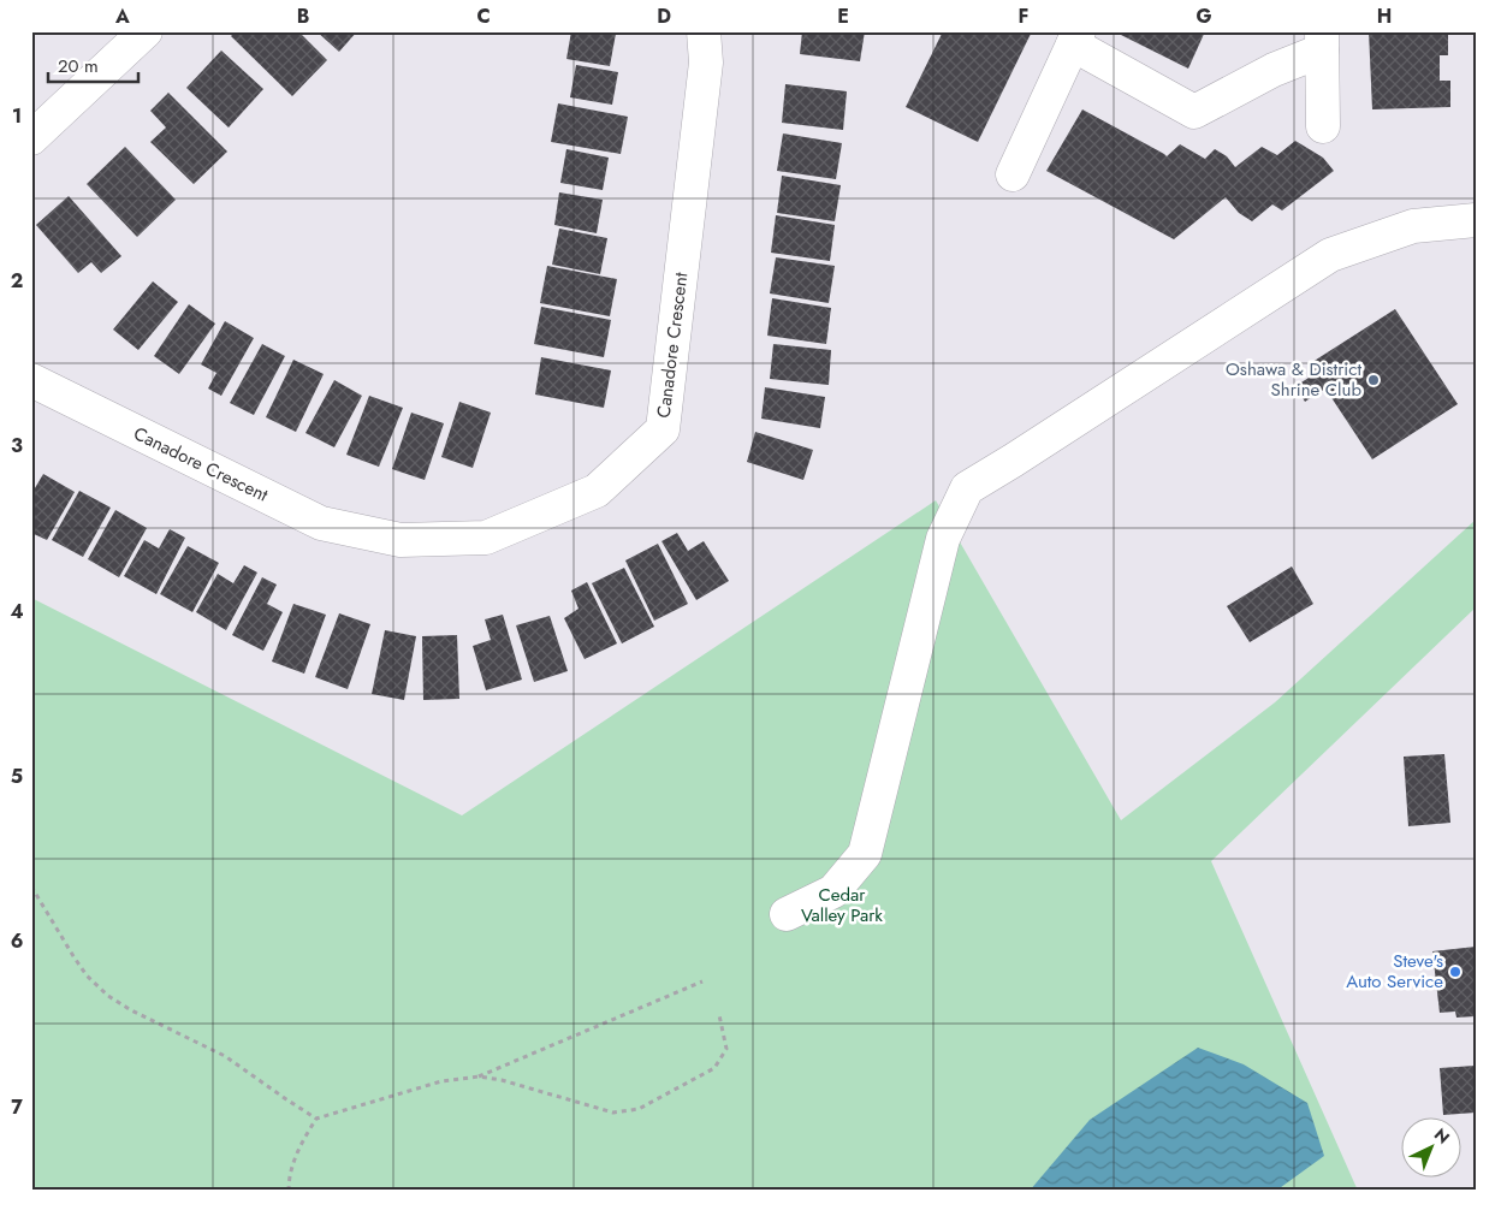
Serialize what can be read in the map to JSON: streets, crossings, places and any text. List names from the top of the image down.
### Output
{
  "streets": {
    "street": ["Canadore Crescent"]
  },
  "parks": ["Cedar Valley Park"],
  "places": ["Oshawa & District Shrine Club", "Steve's Auto Service"],
  "scale_bar": "20 m",
  "north": "top right",
  "grid": {
    "columns": [
      "A",
      "B",
      "C",
      "D",
      "E",
      "F",
      "G",
      "H"
    ],
    "rows": [
      "1",
      "2",
      "3",
      "4",
      "5",
      "6",
      "7"
    ]
  }
}
